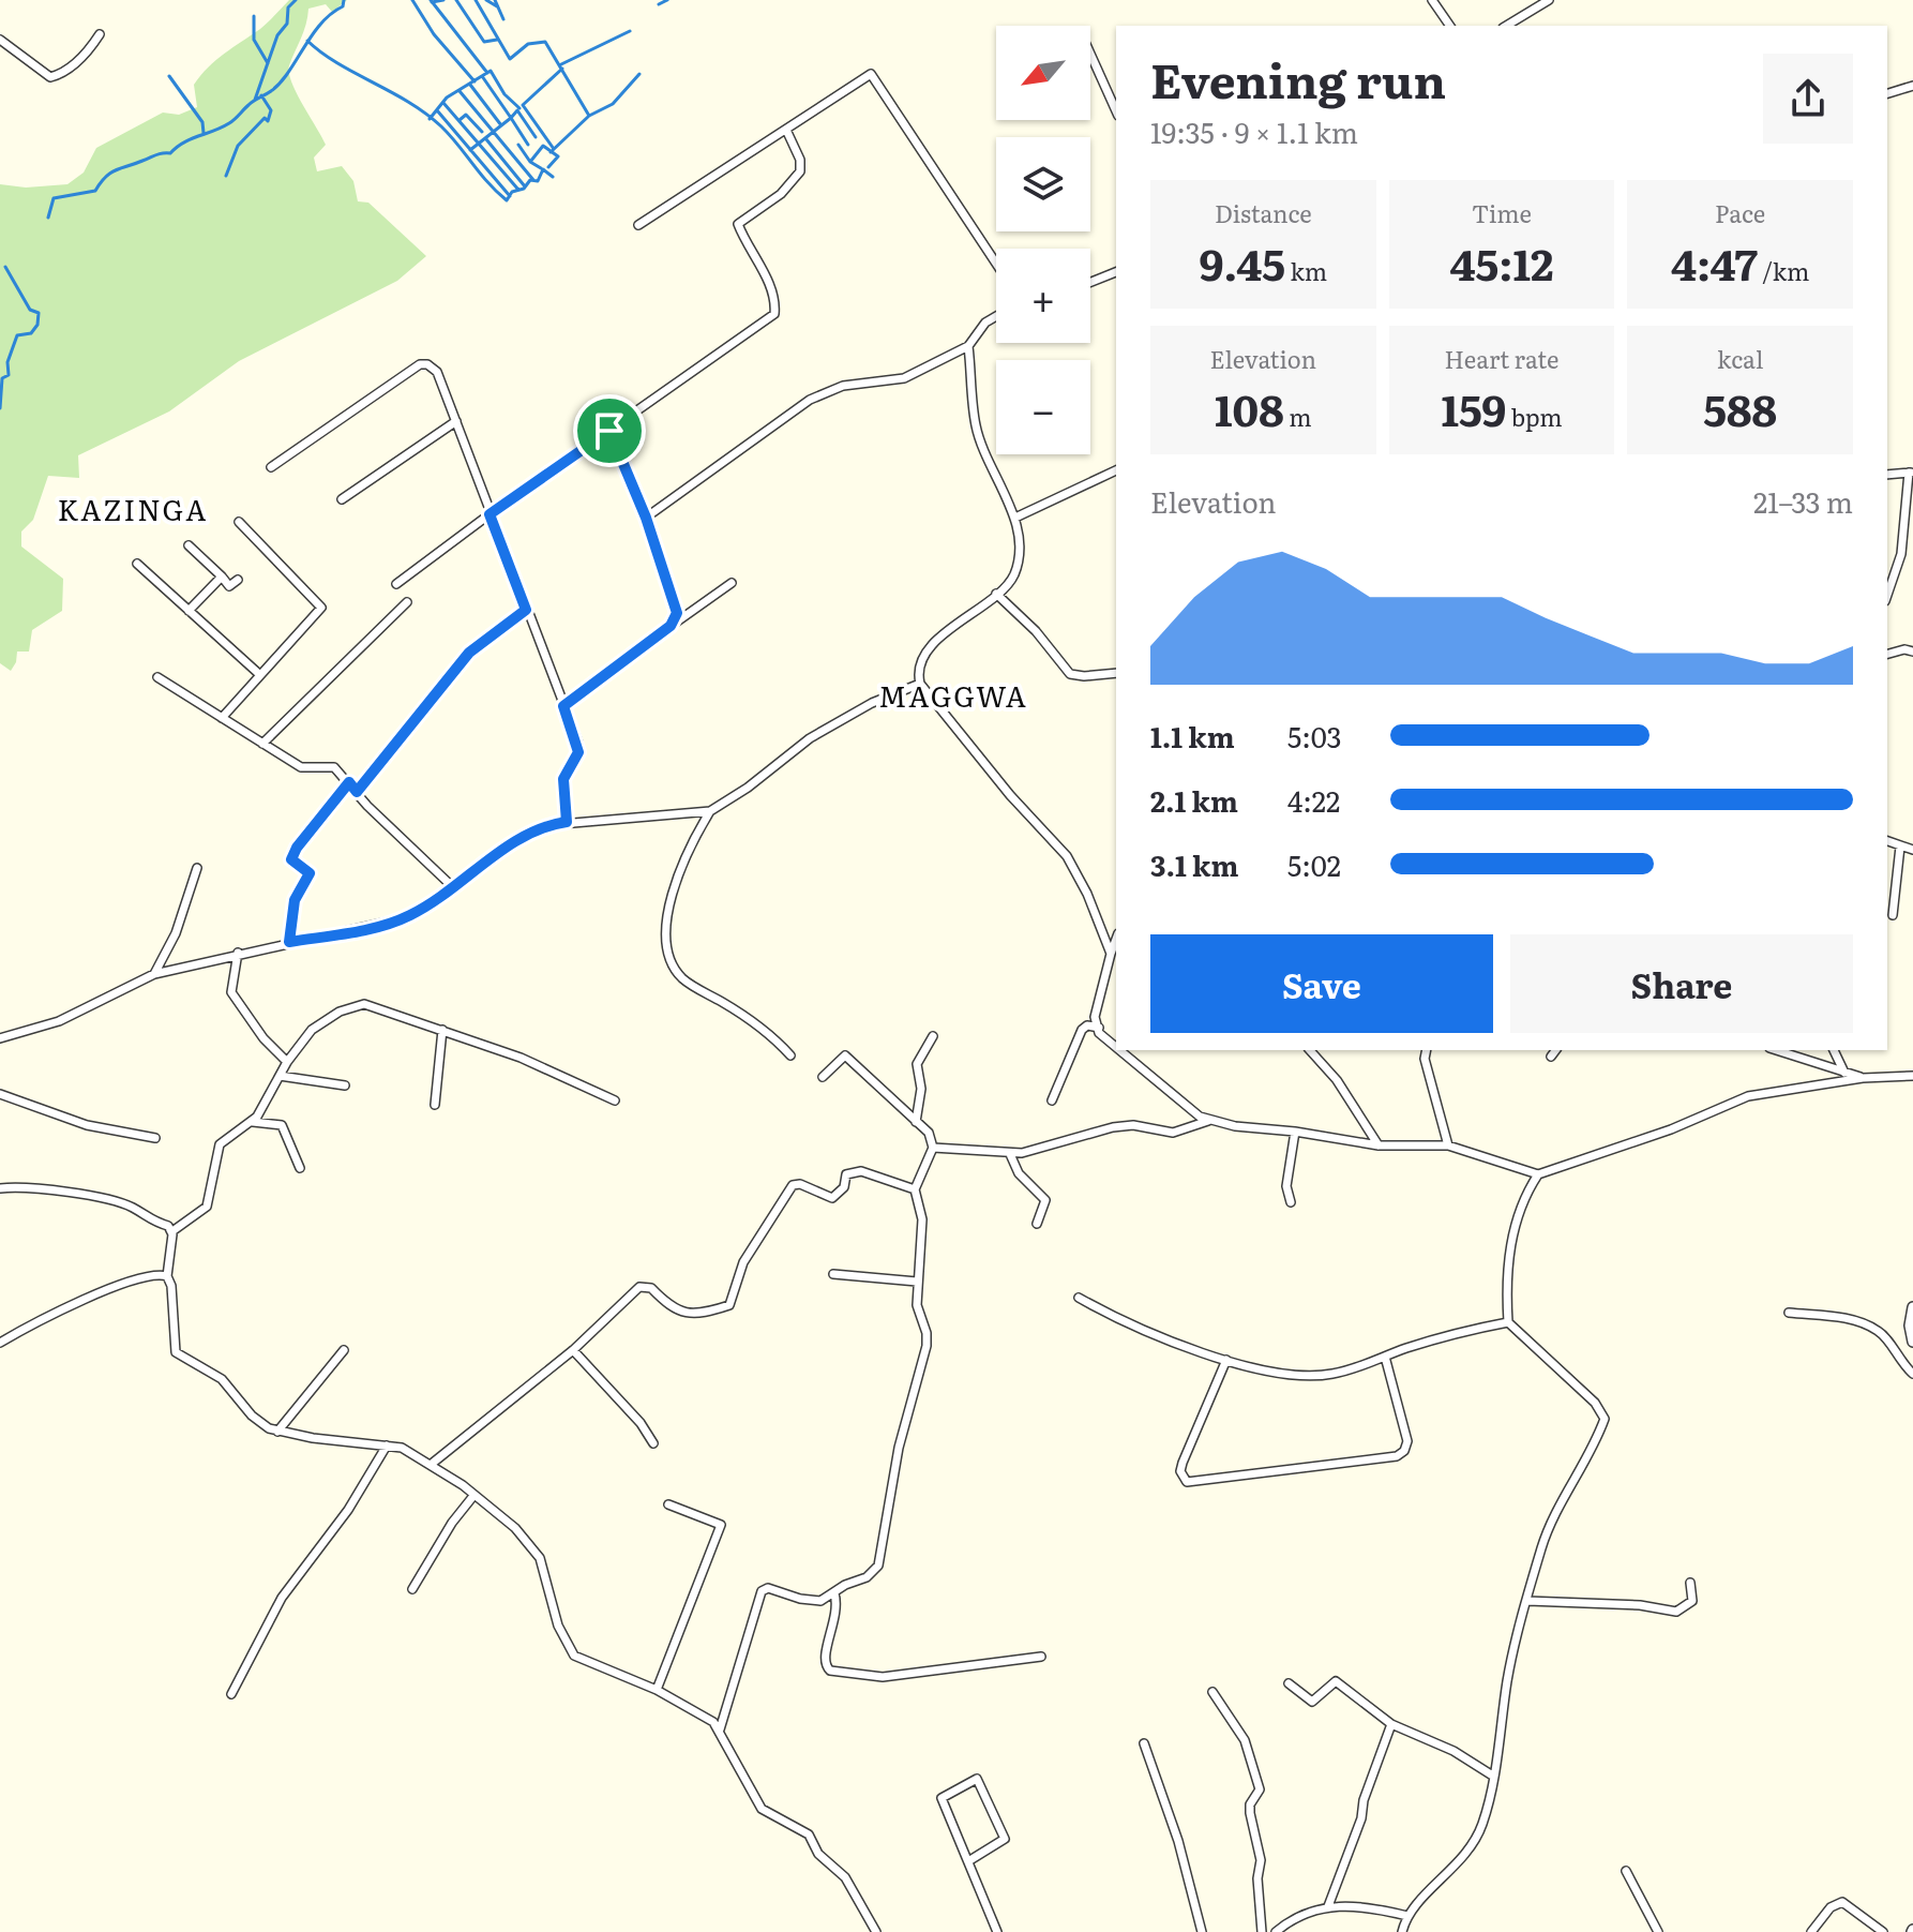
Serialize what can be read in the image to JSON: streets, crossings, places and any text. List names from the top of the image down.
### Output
{
  "districts": ["KAZINGA", "MAGGWA"],
  "north": "bottom left",
  "page": {
    "map_buttons": ["+", "−"],
    "heading": ["Evening run", "19:35 · 9 × 1.1 km"],
    "stats": [
      ["Distance", "9.45 km"],
      ["Time", "45:12"],
      ["Pace", "4:47 /km"],
      ["Elevation", "108 m"],
      ["Heart rate", "159 bpm"],
      ["kcal", "588"]
    ],
    "chart": ["Elevation", "21–33 m"],
    "list": [
      {
        "name": "1.1 km",
        "note": "5:03"
      },
      {
        "name": "2.1 km",
        "note": "4:22"
      },
      {
        "name": "3.1 km",
        "note": "5:02"
      }
    ],
    "buttons": ["Save", "Share"]
  }
}
